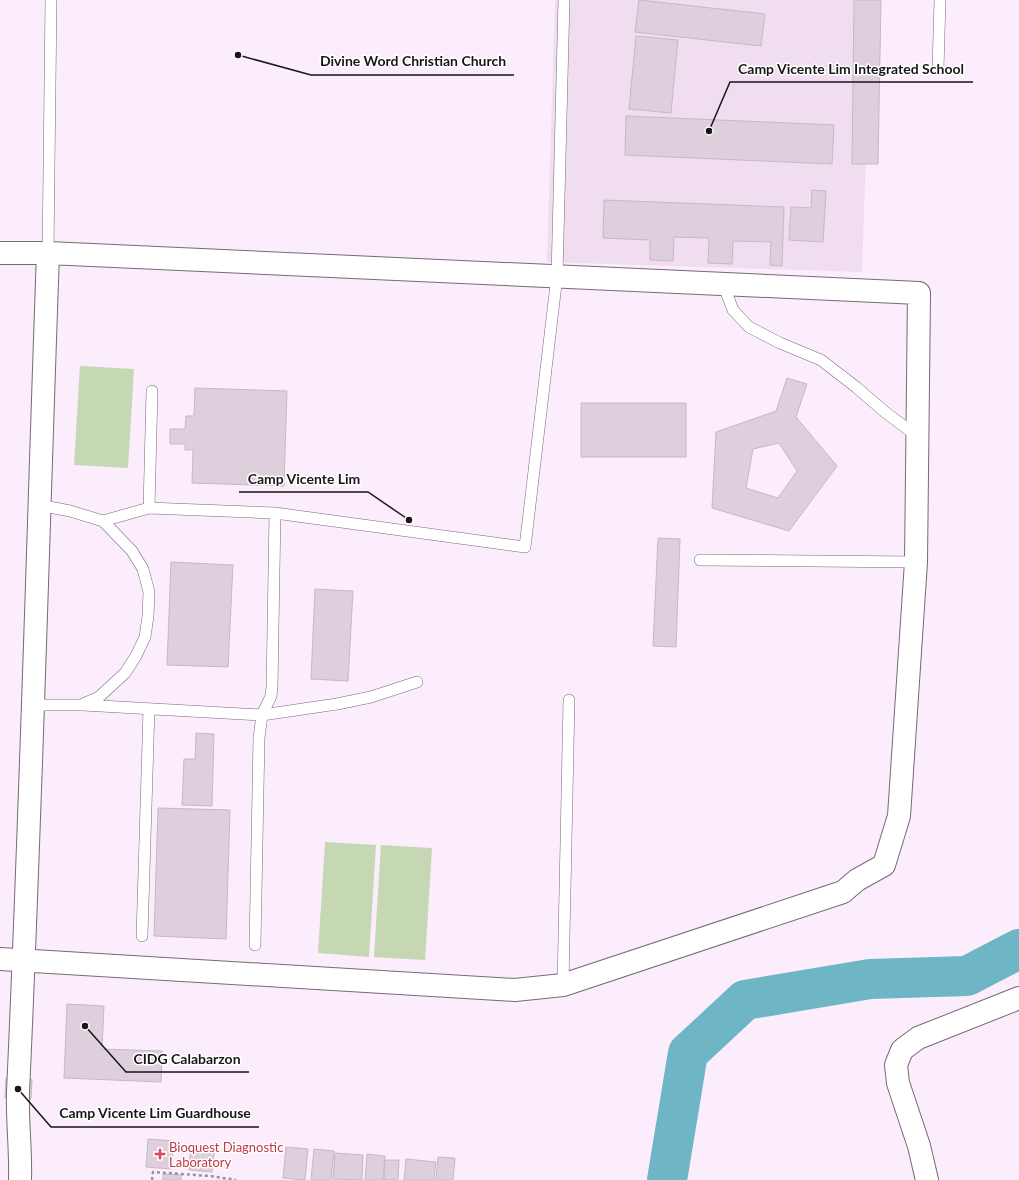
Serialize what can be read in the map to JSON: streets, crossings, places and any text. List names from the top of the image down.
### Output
{
  "places": {
    "other": [
      "Divine Word Christian Church",
      "Camp Vicente Lim Integrated School",
      "Camp Vicente Lim",
      "CIDG Calabarzon",
      "Camp Vicente Lim Guardhouse"
    ],
    "health": ["Bioquest Diagnostic Laboratory"]
  }
}
